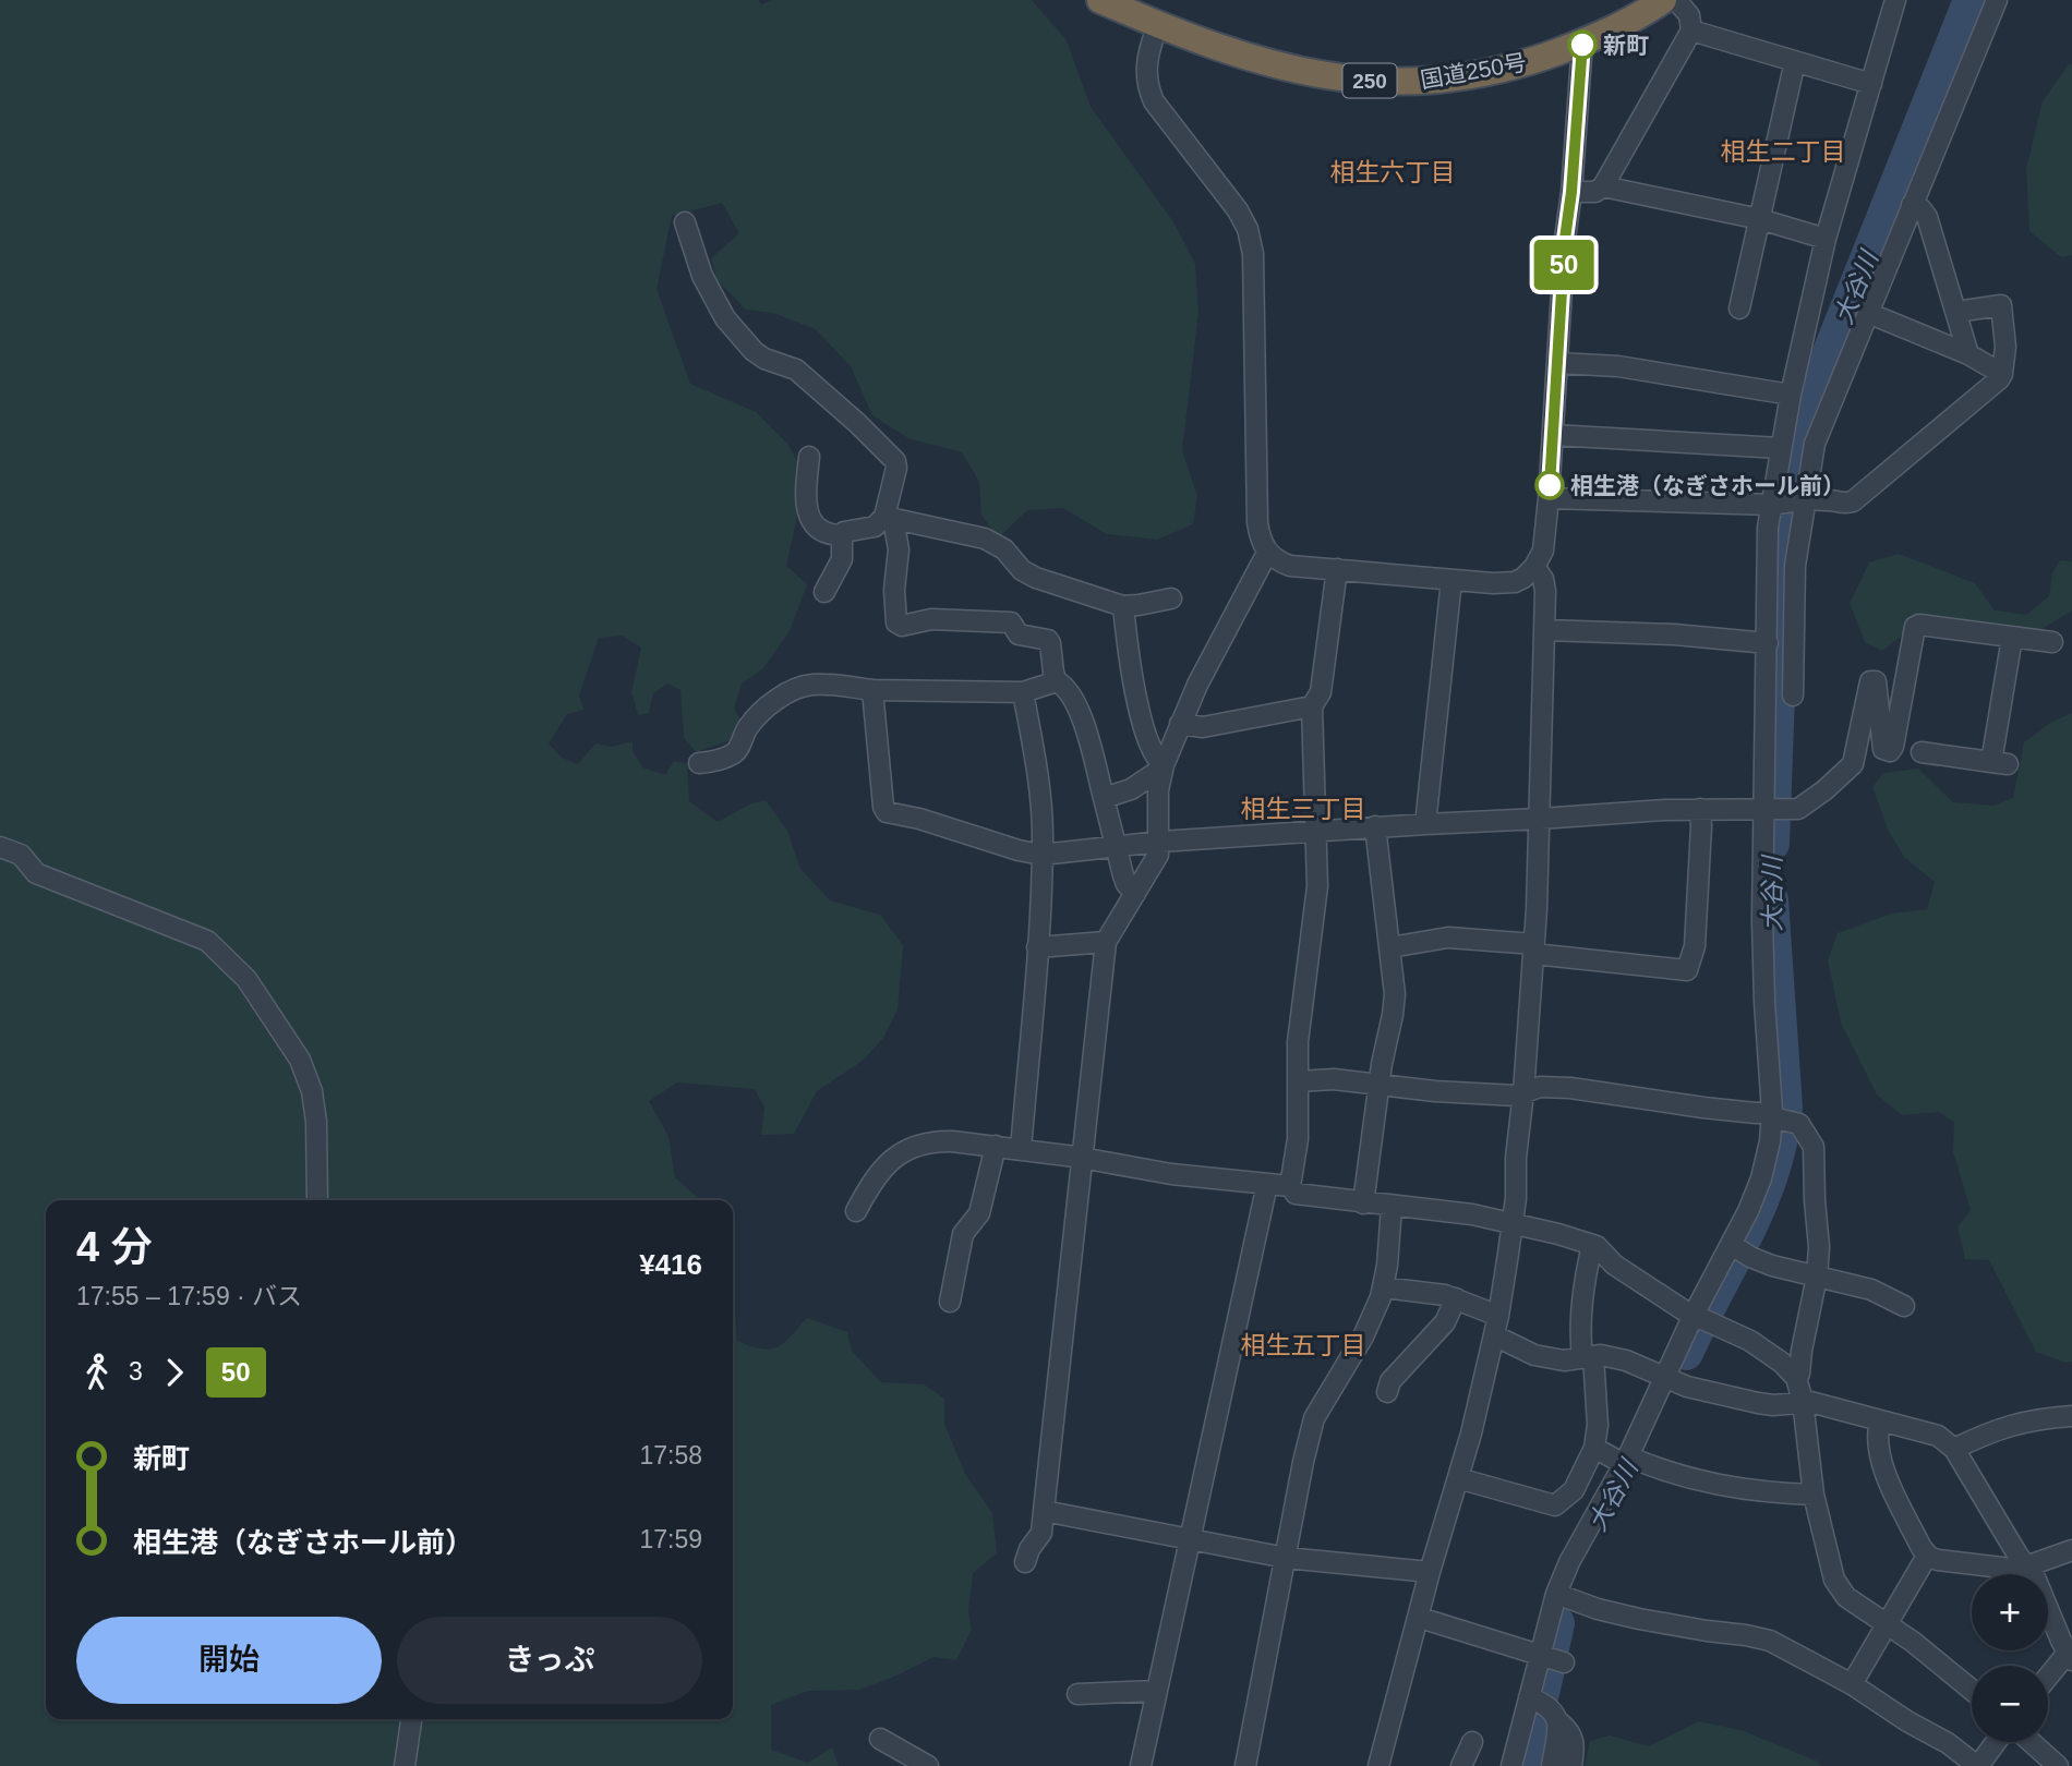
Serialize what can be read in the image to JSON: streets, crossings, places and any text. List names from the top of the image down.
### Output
{
  "streets": {
    "highway": ["国道250号", "250"]
  },
  "districts": [
    "相生二丁目",
    "相生六丁目",
    "相生三丁目",
    "相生五丁目"
  ],
  "water": ["大谷川"],
  "places": ["新町", "相生港（なぎさホール前）"],
  "lines": ["bus line 50"],
  "page": {
    "on_map": "50",
    "heading": ["4 分", "17:55 – 17:59 · バス", "¥416"],
    "legs": ["3", "50"],
    "list": [
      {
        "name": "新町",
        "value": "17:58"
      },
      {
        "name": "相生港（なぎさホール前）",
        "value": "17:59"
      }
    ],
    "map_buttons": ["+", "−"],
    "buttons": ["開始", "きっぷ"]
  }
}
